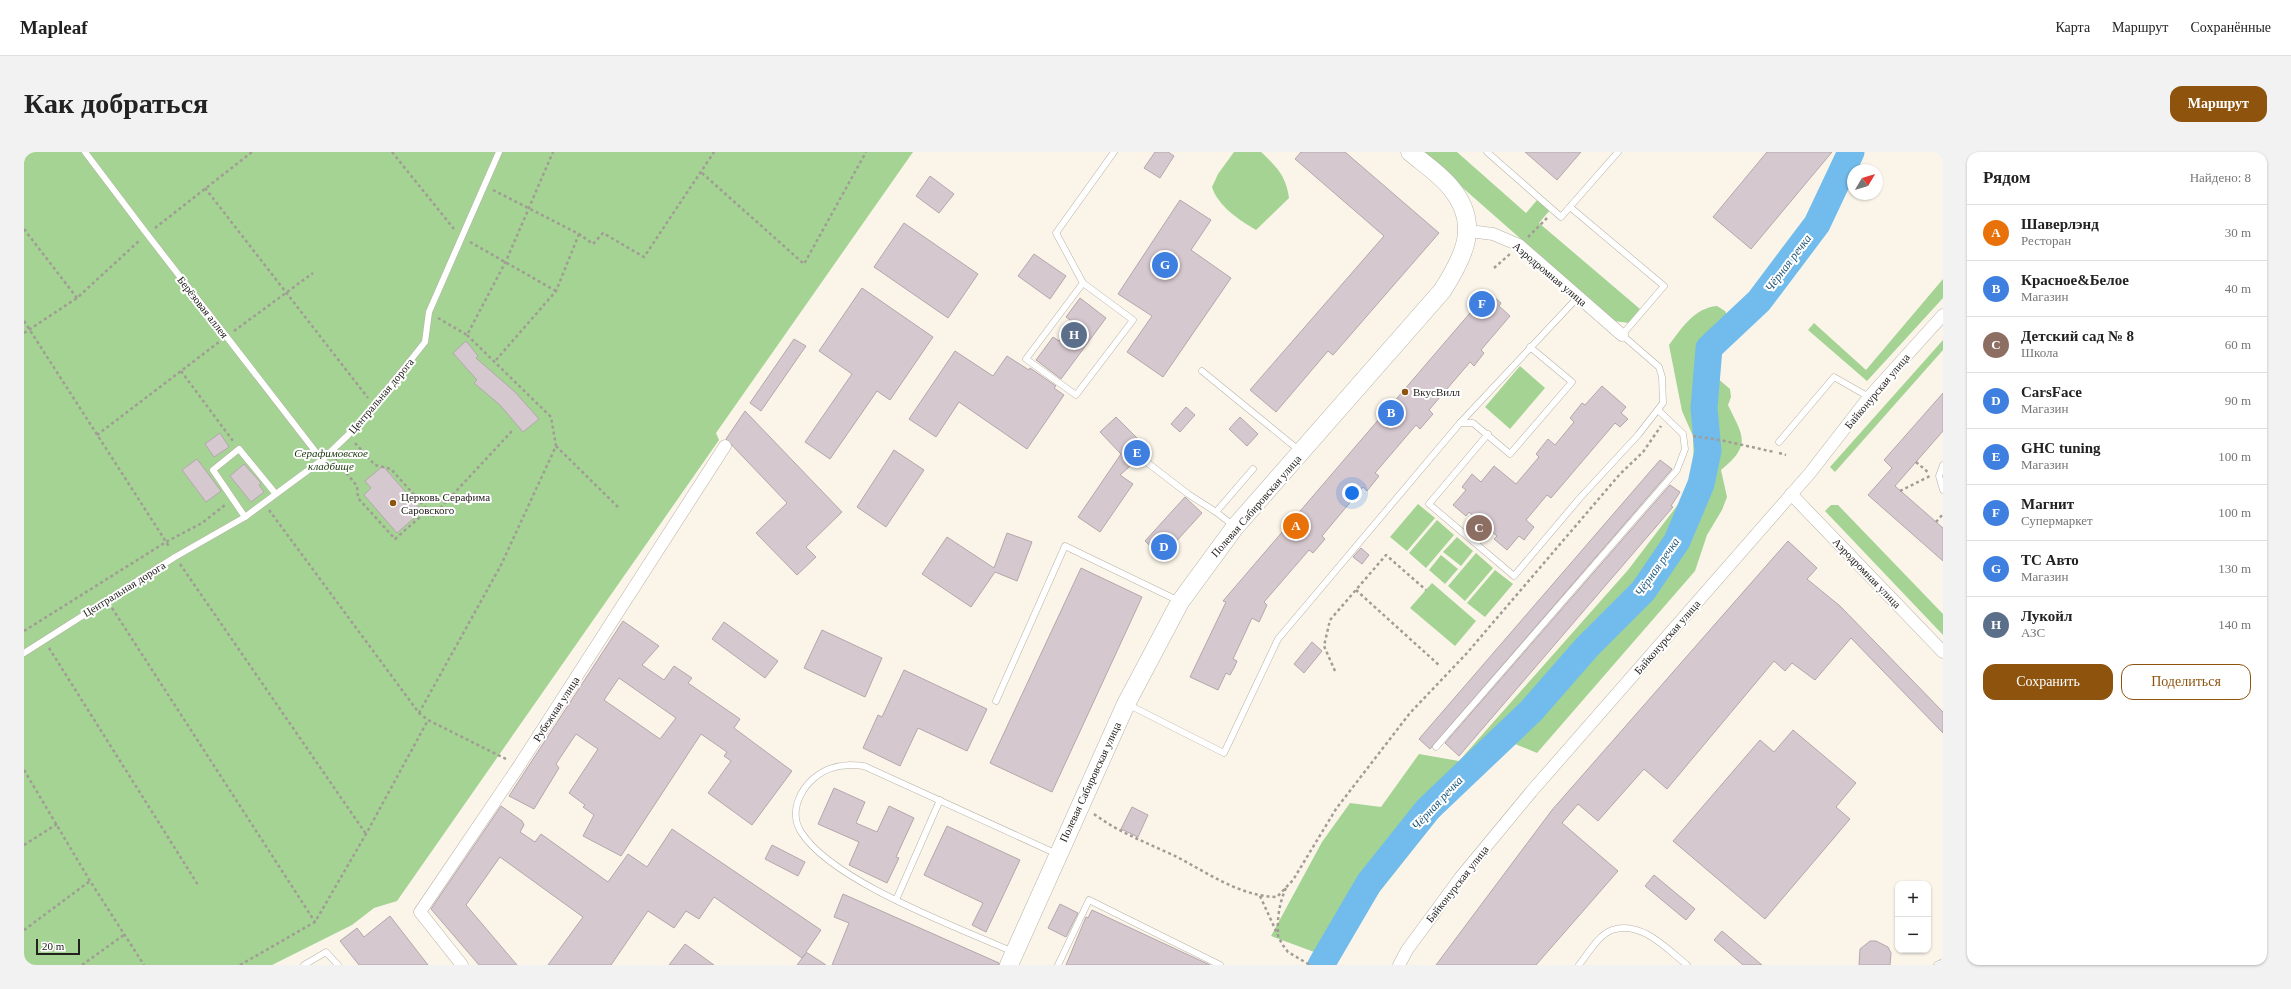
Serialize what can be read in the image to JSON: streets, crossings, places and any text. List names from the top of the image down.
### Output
{
  "streets": {
    "street": [
      "Аэродромная улица",
      "Байконурская улица",
      "Полевая Сабировская улица",
      "Рубежная улица"
    ],
    "lane": ["Берёзовая аллея", "Центральная дорога"]
  },
  "crossings": [
    ["Аэродромная улица", "Байконурская улица"],
    ["Аэродромная улица", "Полевая Сабировская улица"],
    ["Берёзовая аллея", "Центральная дорога"]
  ],
  "water": ["Чёрная речка"],
  "parks": ["Серафимовское кладбище"],
  "places": ["ВкусВилл", "Церковь Серафима Саровского"],
  "scale_bar": "20 m",
  "north": "top right",
  "page": {
    "header": "Mapleaf",
    "nav": ["Карта", "Маршрут", "Сохранённые"],
    "buttons": [
      "Маршрут",
      ["Сохранить", "Поделиться"]
    ],
    "title": "Как добраться",
    "heading": ["Рядом", "Найдено: 8"],
    "list": [
      {
        "mark": "A",
        "name": "Шаверлэнд",
        "note": "Ресторан",
        "value": "30 m"
      },
      {
        "mark": "B",
        "name": "Красное&Белое",
        "note": "Магазин",
        "value": "40 m"
      },
      {
        "mark": "C",
        "name": "Детский сад № 8",
        "note": "Школа",
        "value": "60 m"
      },
      {
        "mark": "D",
        "name": "CarsFace",
        "note": "Магазин",
        "value": "90 m"
      },
      {
        "mark": "E",
        "name": "GHC tuning",
        "note": "Магазин",
        "value": "100 m"
      },
      {
        "mark": "F",
        "name": "Магнит",
        "note": "Супермаркет",
        "value": "100 m"
      },
      {
        "mark": "G",
        "name": "ТС Авто",
        "note": "Магазин",
        "value": "130 m"
      },
      {
        "mark": "H",
        "name": "Лукойл",
        "note": "АЗС",
        "value": "140 m"
      }
    ],
    "pins": [
      "G",
      "F",
      "H",
      "B",
      "E",
      "A",
      "C",
      "D"
    ],
    "map_buttons": ["+", "−"],
    "scale": "20 m"
  }
}
